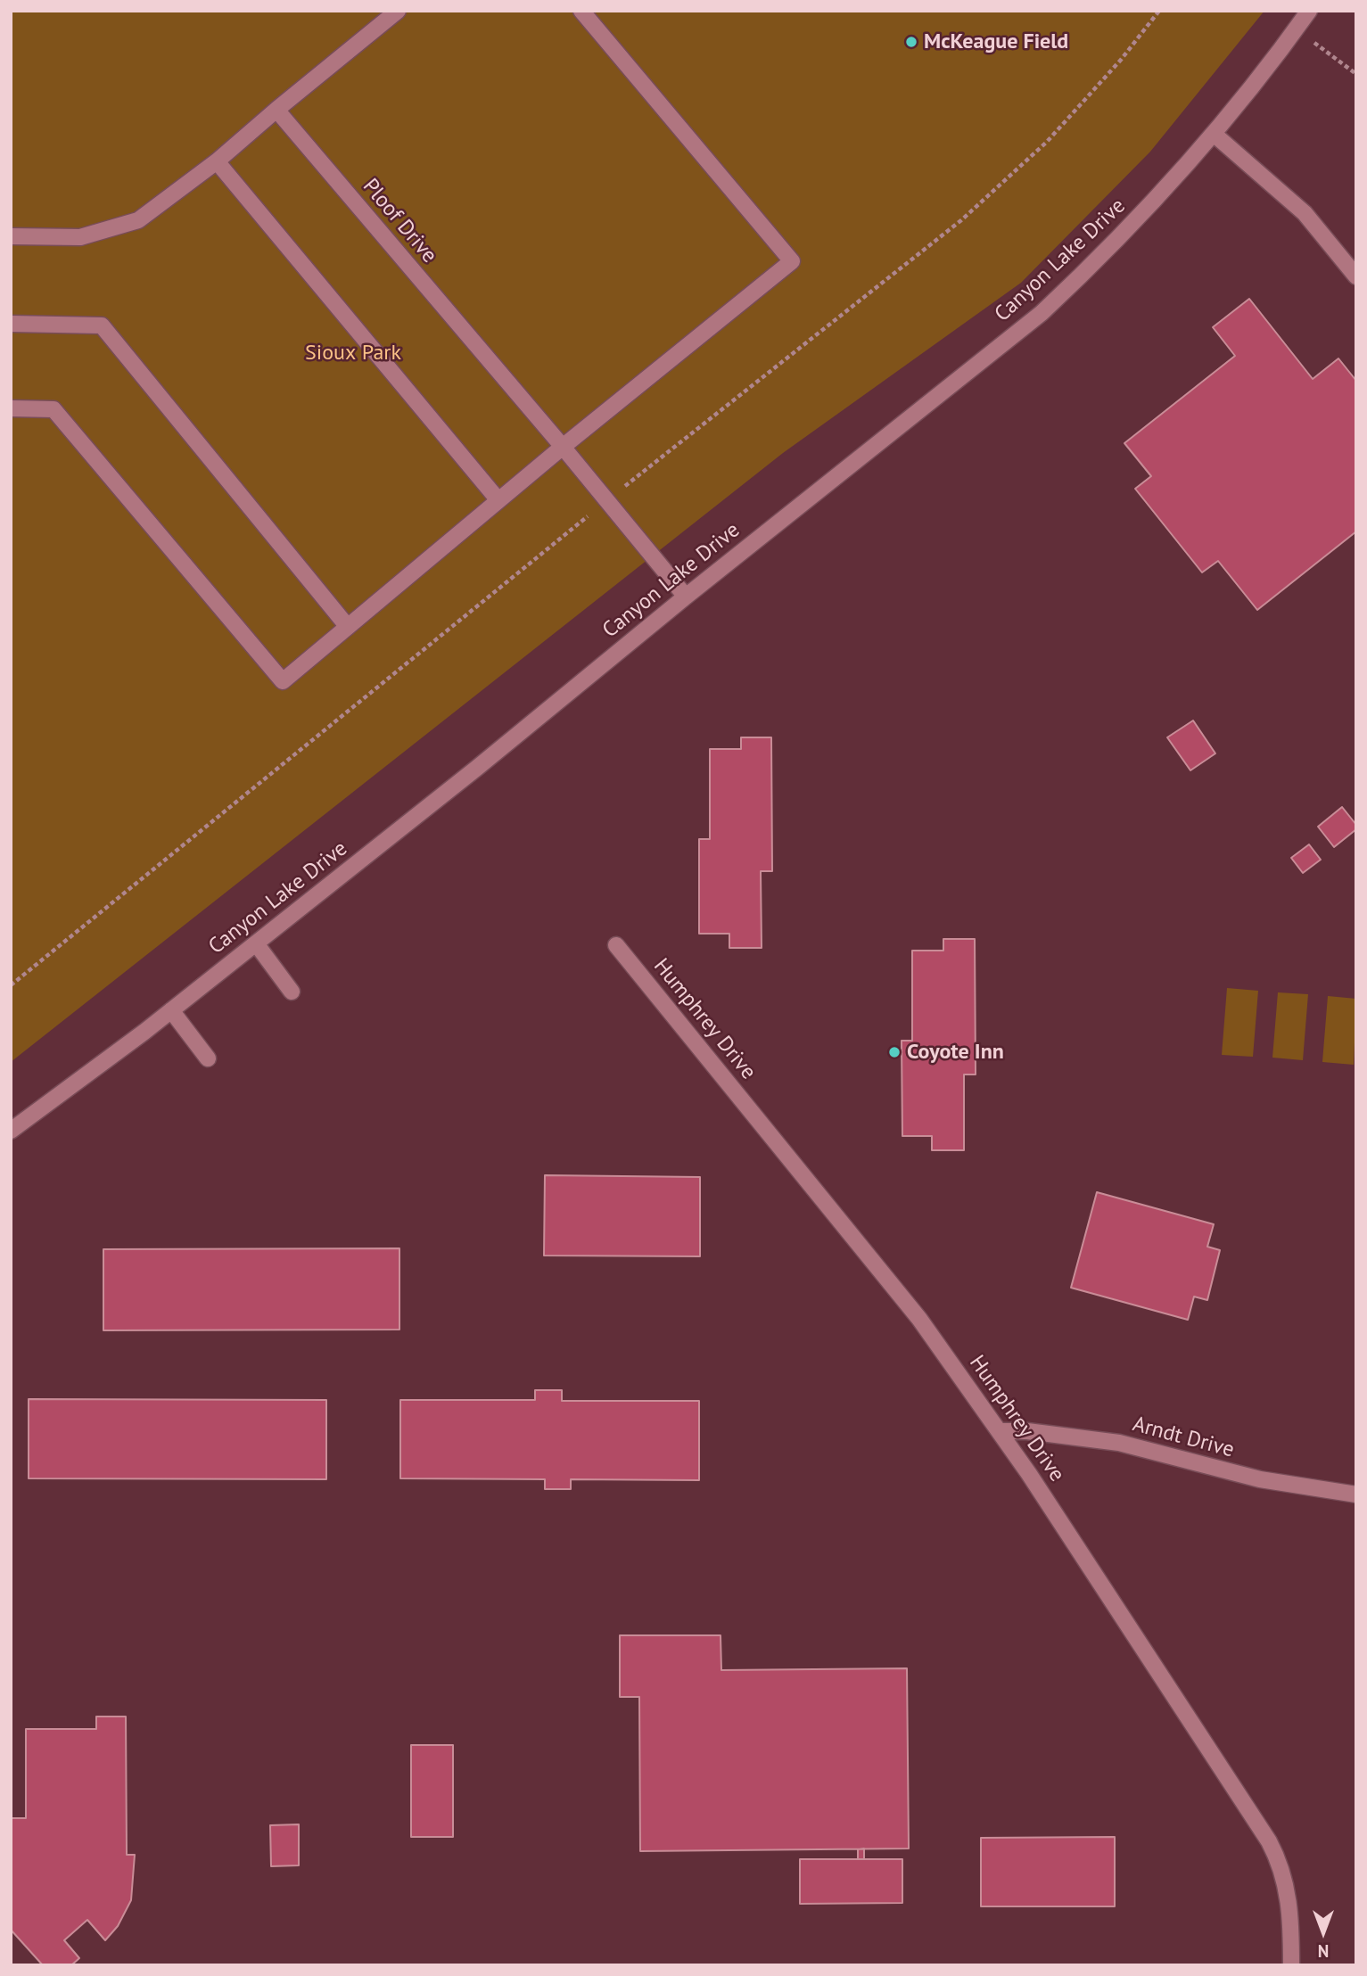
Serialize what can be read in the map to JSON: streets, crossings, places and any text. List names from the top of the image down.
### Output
{
  "streets": {
    "street": [
      "Ploof Drive",
      "Canyon Lake Drive",
      "Humphrey Drive",
      "Arndt Drive"
    ]
  },
  "crossings": [
    ["Ploof Drive", "Canyon Lake Drive"],
    ["Humphrey Drive", "Arndt Drive"]
  ],
  "parks": ["Sioux Park"],
  "places": ["McKeague Field", "Coyote Inn"],
  "north": "bottom"
}
